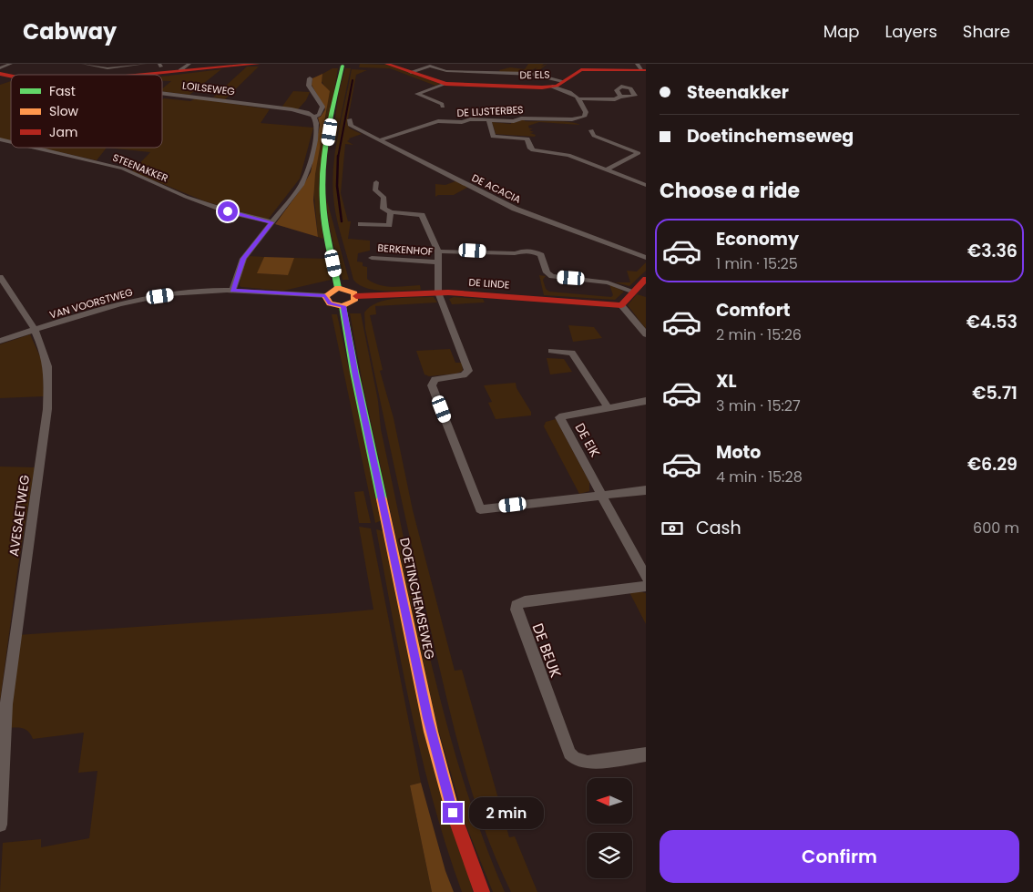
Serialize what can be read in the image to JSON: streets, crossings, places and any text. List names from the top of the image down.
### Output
{
  "streets": {
    "street": [
      "DE ELS",
      "LOILSEWEG",
      "DE LIJSTERBES",
      "STEENAKKER",
      "DE ACACIA",
      "BERKENHOF",
      "DE LINDE",
      "VAN VOORSTWEG",
      "DE EIK",
      "AVESAETWEG",
      "DOETINCHEMSEWEG",
      "DE BEUK"
    ]
  },
  "crossings": [
    ["DE LIJSTERBES", "DE ACACIA"],
    ["BERKENHOF", "DE LINDE"],
    ["VAN VOORSTWEG", "AVESAETWEG"]
  ],
  "legend": ["Fast", "Slow", "Jam"],
  "north": "left",
  "page": {
    "header": "Cabway",
    "nav": ["Map", "Layers", "Share"],
    "banner": ["Steenakker", "Doetinchemseweg"],
    "heading": "Choose a ride",
    "list": [
      {
        "name": "Economy",
        "note": "1 min · 15:25",
        "value": "€3.36"
      },
      {
        "name": "Comfort",
        "note": "2 min · 15:26",
        "value": "€4.53"
      },
      {
        "name": "XL",
        "note": "3 min · 15:27",
        "value": "€5.71"
      },
      {
        "name": "Moto",
        "note": "4 min · 15:28",
        "value": "€6.29"
      }
    ],
    "pay": ["Cash", "600 m"],
    "bubble": "2 min",
    "buttons": "Confirm"
  }
}
